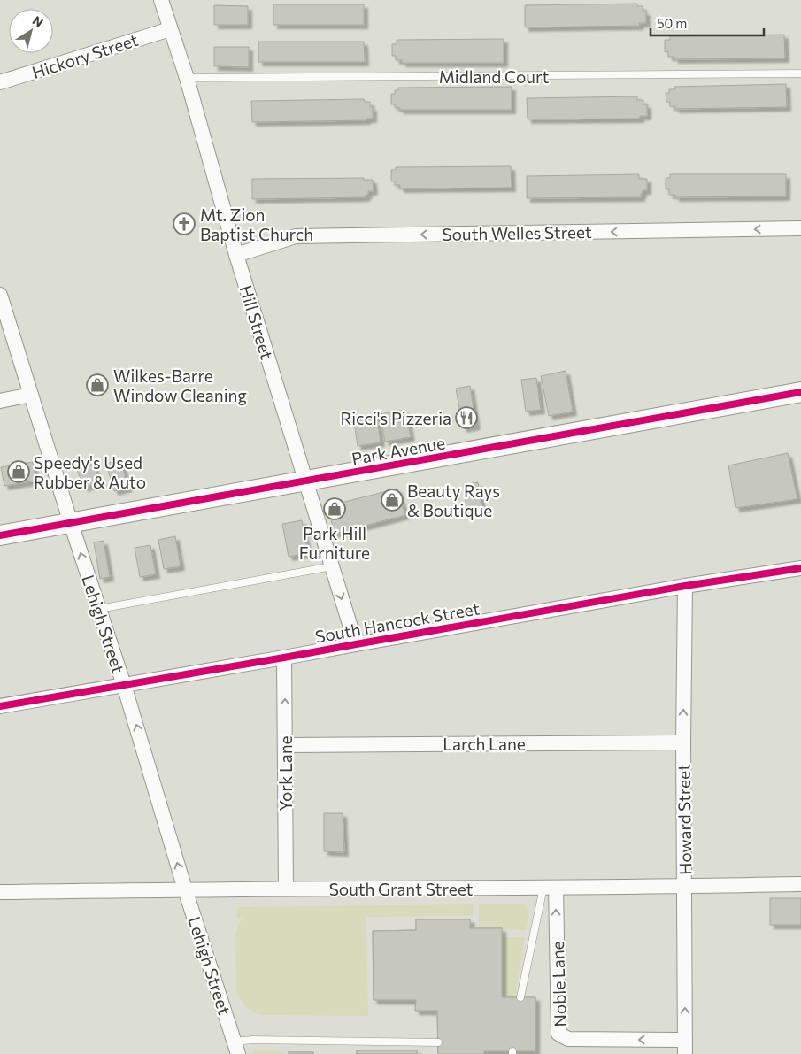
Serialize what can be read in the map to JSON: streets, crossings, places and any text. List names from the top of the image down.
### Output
{
  "streets": {
    "street": [
      "Hickory Street",
      "South Welles Street",
      "Hill Street",
      "Park Avenue",
      "South Hancock Street",
      "Lehigh Street",
      "Larch Lane",
      "York Lane",
      "Howard Street",
      "South Grant Street",
      "Noble Lane"
    ],
    "lane": ["Midland Court"]
  },
  "crossings": [
    ["Hickory Street", "Hill Street"],
    ["Midland Court", "Hill Street"],
    ["South Welles Street", "Hill Street"],
    ["Hill Street", "Park Avenue"],
    ["Hill Street", "South Hancock Street"],
    ["Park Avenue", "Lehigh Street"],
    ["South Hancock Street", "Lehigh Street"],
    ["South Hancock Street", "York Lane"],
    ["South Hancock Street", "Howard Street"],
    ["Lehigh Street", "South Grant Street"],
    ["Larch Lane", "York Lane"],
    ["Larch Lane", "Howard Street"],
    ["York Lane", "South Grant Street"],
    ["Howard Street", "South Grant Street"],
    ["Howard Street", "Noble Lane"],
    ["South Grant Street", "Noble Lane"]
  ],
  "one_way": [
    "South Welles Street",
    "Lehigh Street",
    "York Lane",
    "Howard Street"
  ],
  "places": {
    "church": ["Mt. Zion Baptist Church"],
    "shop": [
      "Wilkes-Barre Window Cleaning",
      "Speedy's Used Rubber & Auto",
      "Beauty Rays & Boutique",
      "Park Hill Furniture"
    ],
    "restaurant": ["Ricci's Pizzeria"]
  },
  "scale_bar": "50 m",
  "north": "top right"
}
